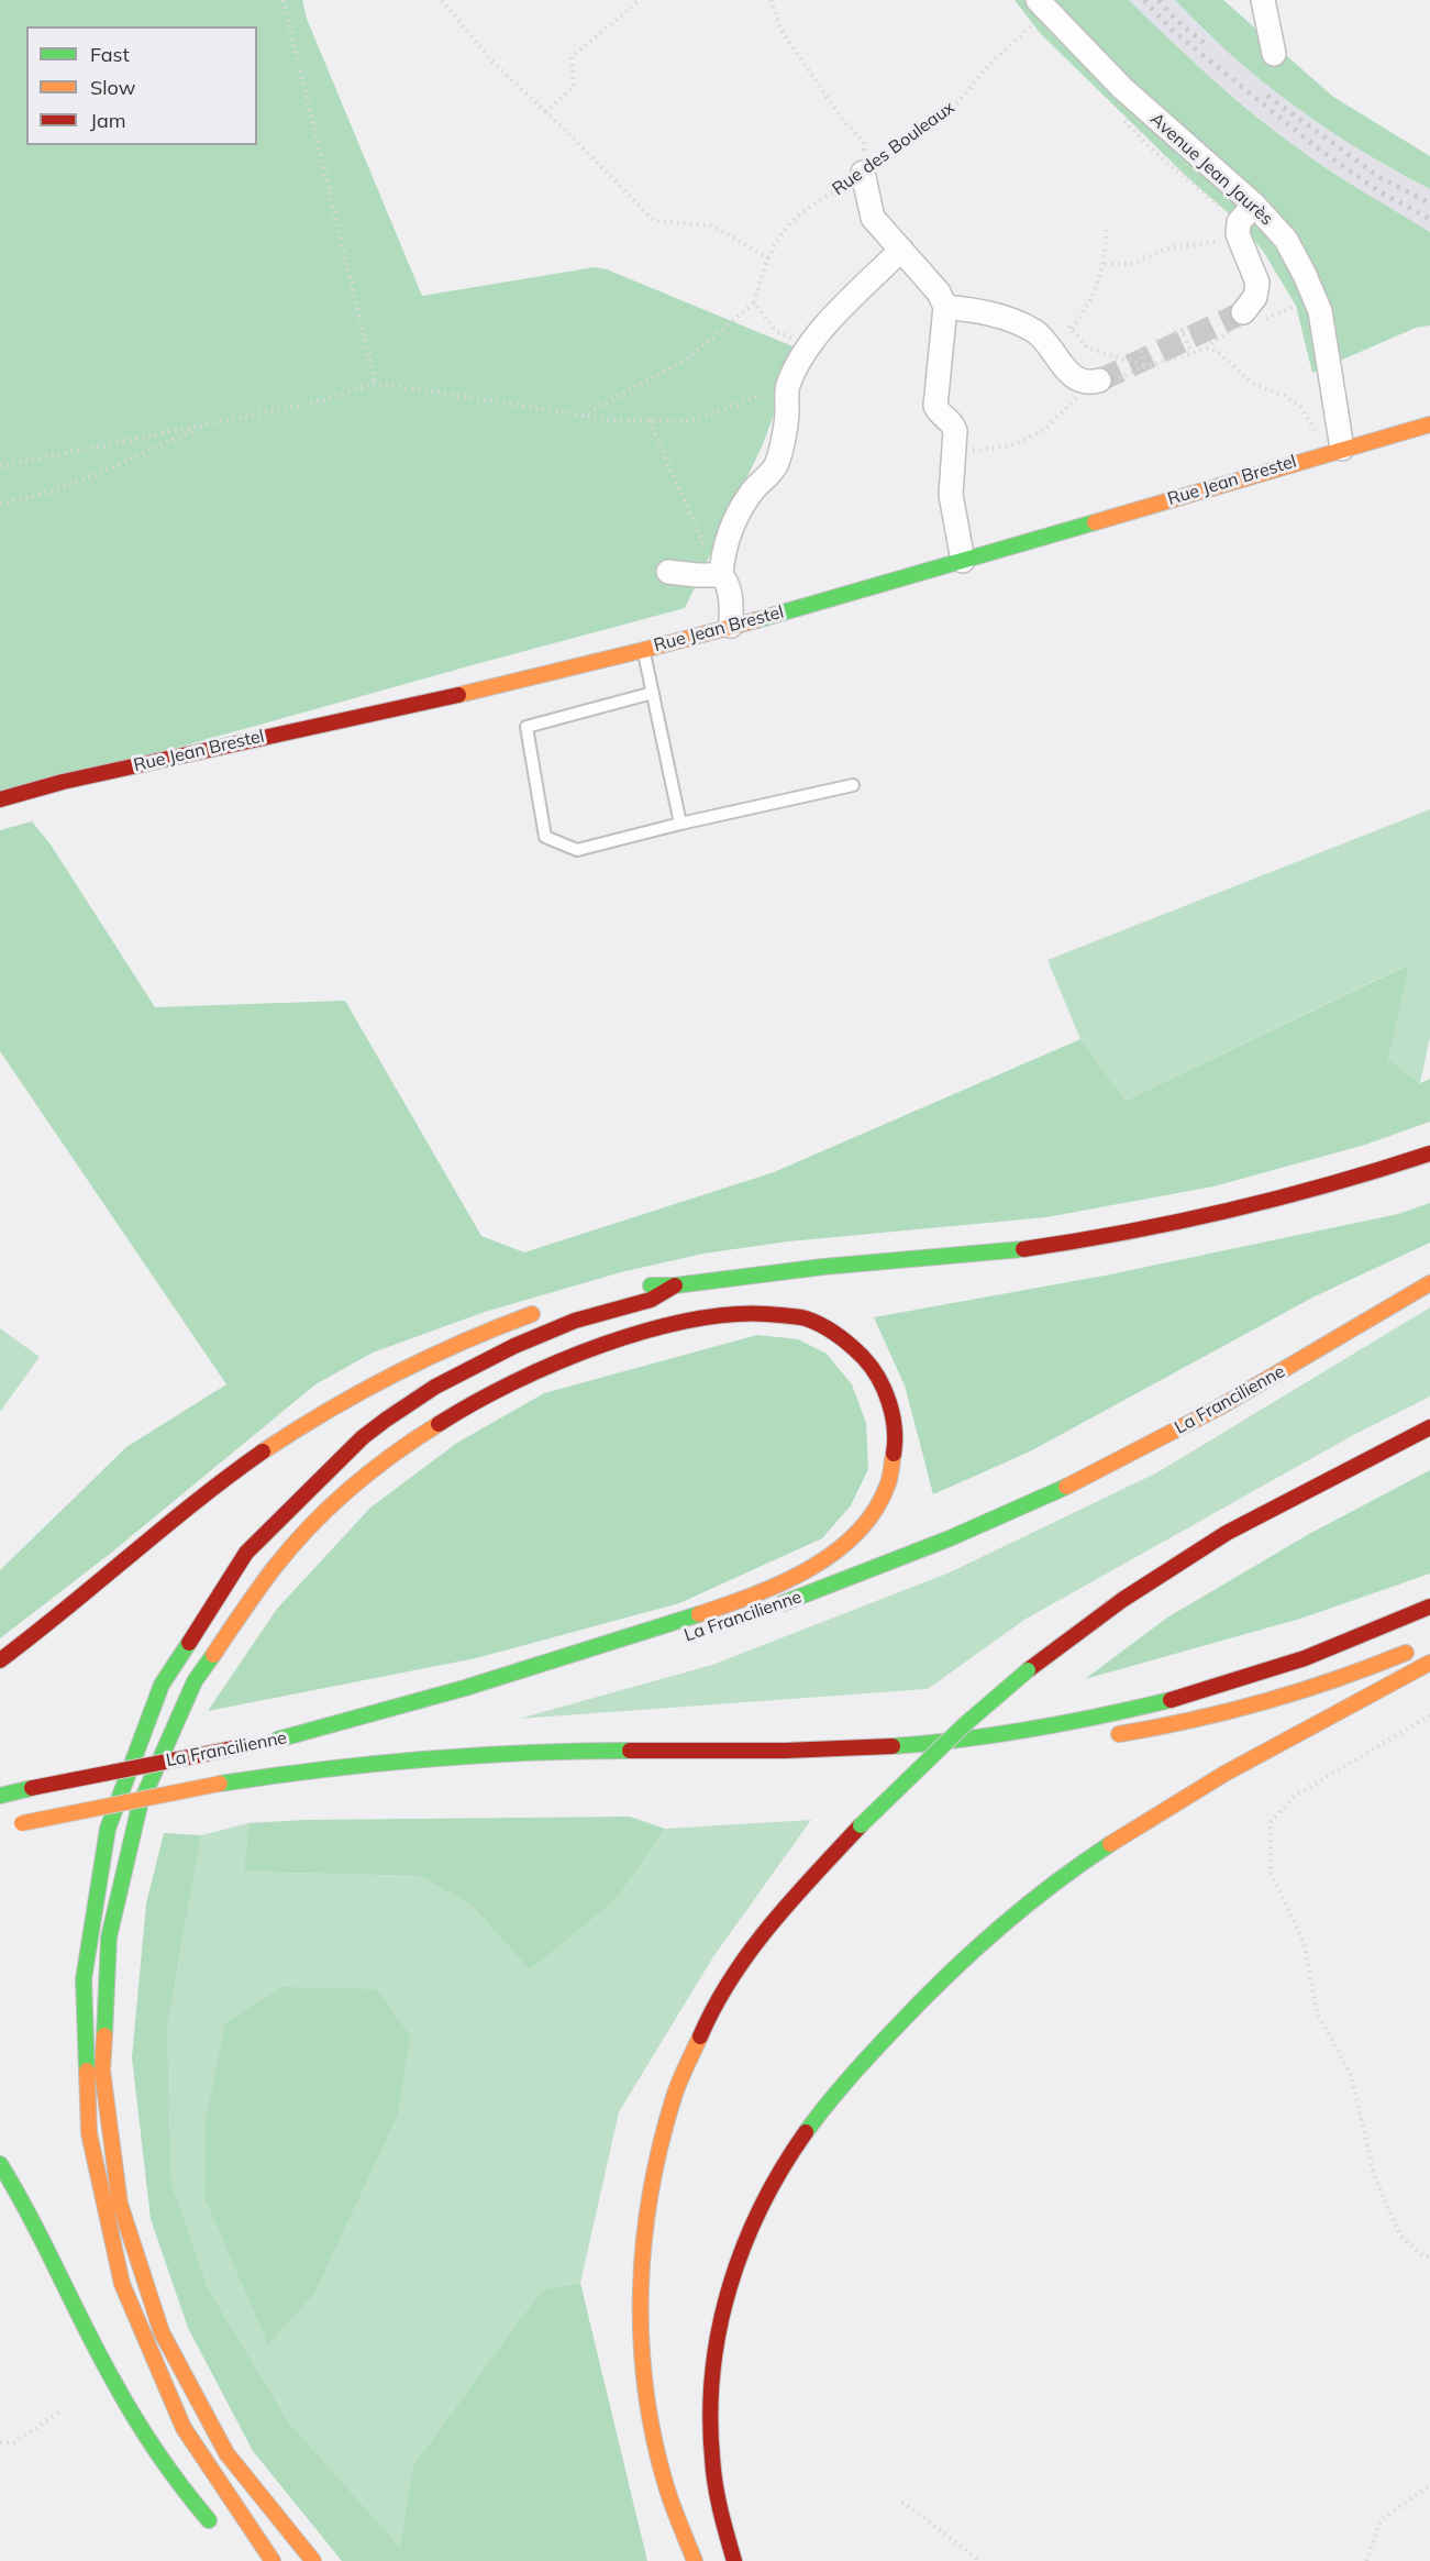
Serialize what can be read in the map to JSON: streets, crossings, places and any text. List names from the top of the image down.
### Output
{
  "streets": {
    "main road": ["Rue Jean Brestel", "La Francilienne"],
    "street": ["Avenue Jean Jaurès"],
    "path": ["Rue des Bouleaux"]
  },
  "crossings": [
    ["Rue des Bouleaux", "Avenue Jean Jaurès"],
    ["Avenue Jean Jaurès", "Rue Jean Brestel"]
  ],
  "legend": ["Fast", "Slow", "Jam"]
}
